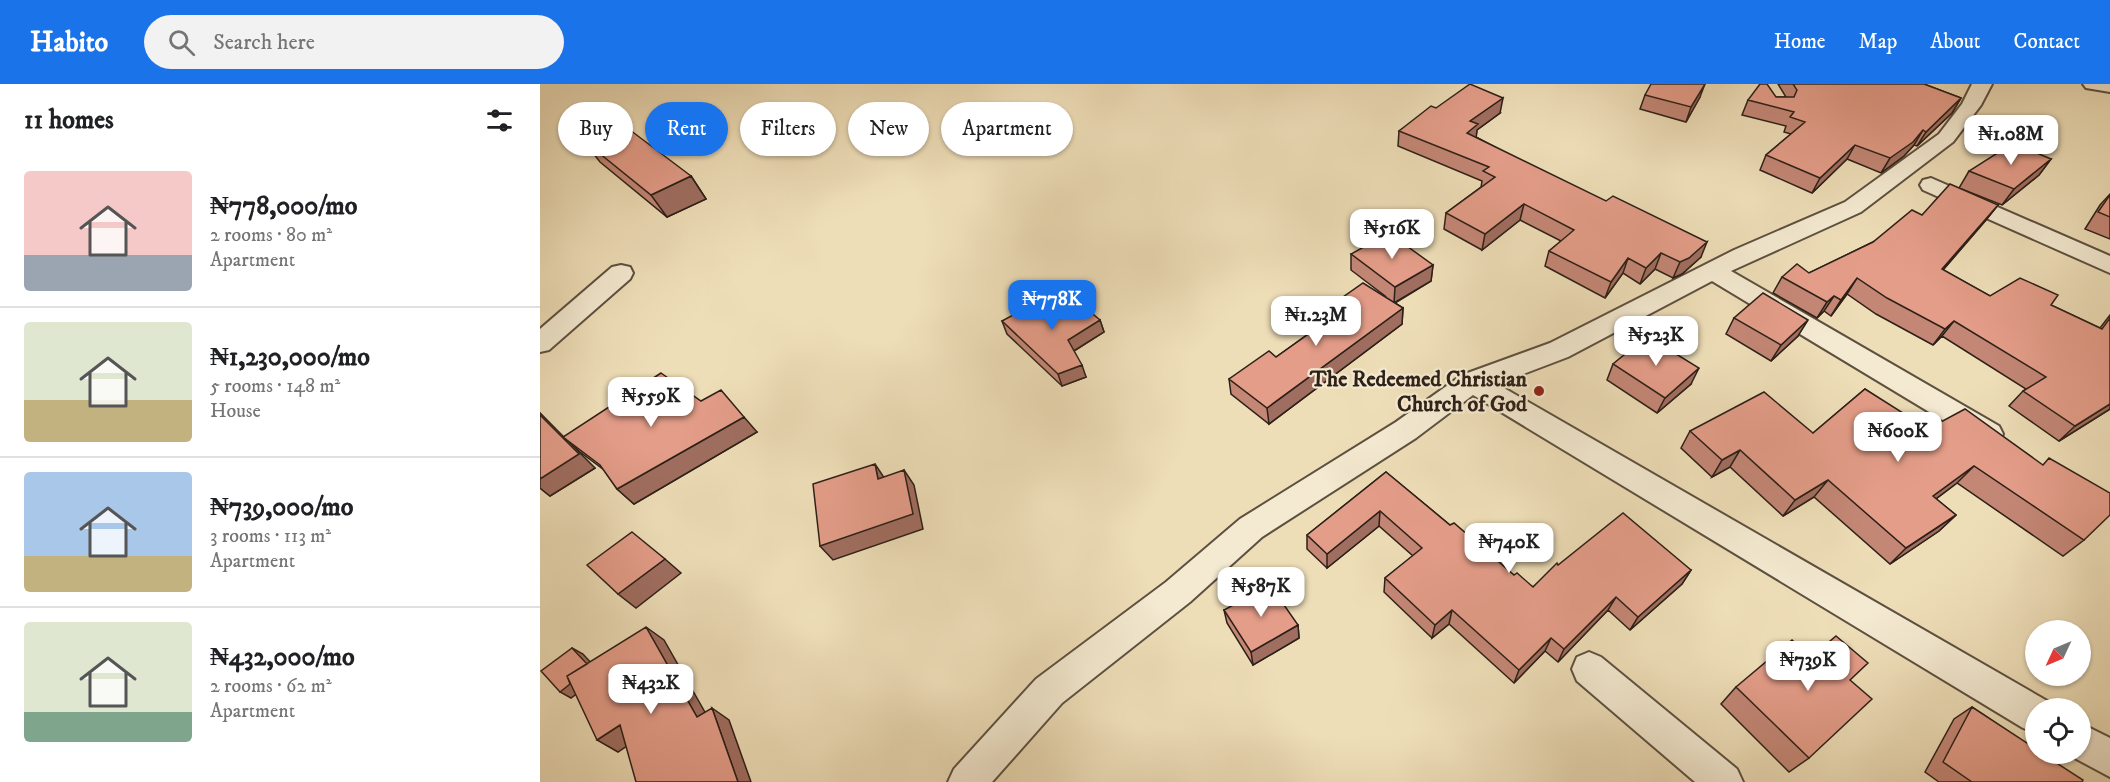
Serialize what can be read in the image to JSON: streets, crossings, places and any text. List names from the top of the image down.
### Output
{
  "places": ["The Redeemed Christian Church of God"],
  "north": "bottom left",
  "page": {
    "header": "Habito",
    "search": "Search here",
    "nav": [
      "Home",
      "Map",
      "About",
      "Contact"
    ],
    "heading": "11 homes",
    "chip": [
      "Buy",
      "Rent",
      "Filters",
      "New",
      "Apartment"
    ],
    "price": [
      "₦1.08M",
      "₦516K",
      "₦778K",
      "₦1.23M",
      "₦523K",
      "₦559K",
      "₦600K",
      "₦740K",
      "₦587K",
      "₦739K",
      "₦432K"
    ],
    "list": [
      {
        "name": "₦778,000/mo",
        "note": "2 rooms · 80 m² · Apartment"
      },
      {
        "name": "₦1,230,000/mo",
        "note": "5 rooms · 148 m² · House"
      },
      {
        "name": "₦739,000/mo",
        "note": "3 rooms · 113 m² · Apartment"
      },
      {
        "name": "₦432,000/mo",
        "note": "2 rooms · 62 m² · Apartment"
      }
    ]
  }
}
